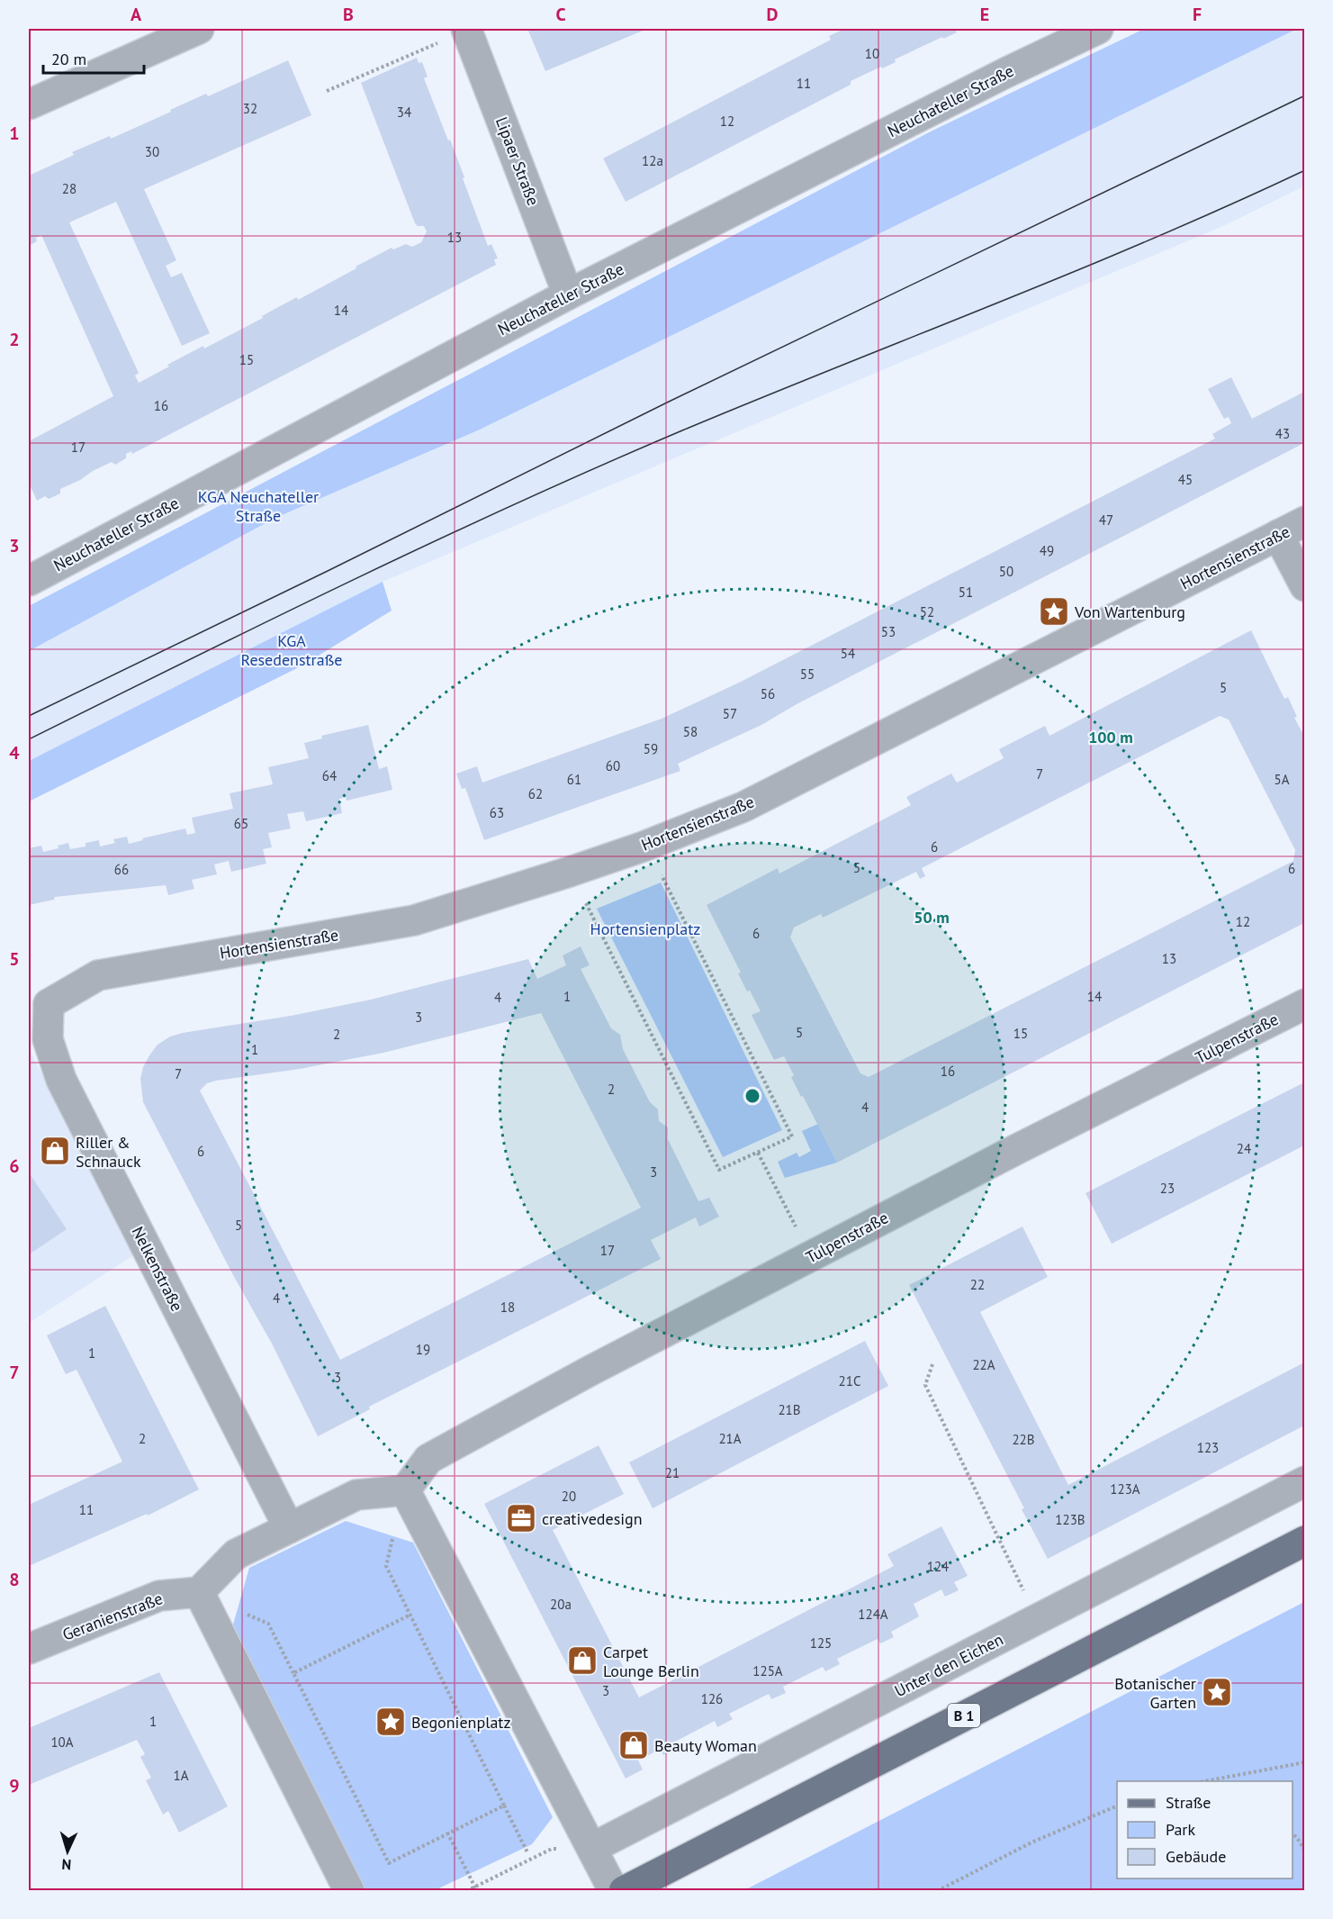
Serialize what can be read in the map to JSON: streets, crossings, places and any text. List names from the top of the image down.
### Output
{
  "streets": {
    "main road": ["B 1"],
    "street": [
      "Neuchateller Straße",
      "Lipaer Straße",
      "Hortensienstraße",
      "Tulpenstraße",
      "Nelkenstraße",
      "Geranienstraße",
      "Unter den Eichen"
    ]
  },
  "crossings": [
    ["Neuchateller Straße", "Lipaer Straße"],
    ["Hortensienstraße", "Nelkenstraße"]
  ],
  "parks": ["KGA Neuchateller Straße", "KGA Resedenstraße", "Hortensienplatz"],
  "places": {
    "place": ["Von Wartenburg", "Botanischer Garten", "Begonienplatz"],
    "shop": ["Riller & Schnauck", "Carpet Lounge Berlin", "Beauty Woman"],
    "office": ["creativedesign"]
  },
  "house_numbers": [
    "10",
    "11",
    "32",
    "34",
    "12",
    "30",
    "12a",
    "28",
    "13",
    "14",
    "15",
    "16",
    "43",
    "17",
    "45",
    "47",
    "49",
    "50",
    "51",
    "52",
    "53",
    "54",
    "55",
    "5",
    "56",
    "57",
    "58",
    "59",
    "60",
    "7",
    "64",
    "61",
    "5A",
    "62",
    "63",
    "65",
    "6",
    "5",
    "6",
    "66",
    "12",
    "6",
    "13",
    "1",
    "14",
    "4",
    "3",
    "5",
    "15",
    "2",
    "1",
    "16",
    "7",
    "2",
    "4",
    "24",
    "6",
    "3",
    "23",
    "5",
    "17",
    "22",
    "4",
    "18",
    "19",
    "1",
    "22A",
    "3",
    "21C",
    "21B",
    "2",
    "21A",
    "22B",
    "123",
    "21",
    "123A",
    "20",
    "11",
    "123B",
    "124",
    "20a",
    "124A",
    "125",
    "125A",
    "3",
    "126",
    "1",
    "10A",
    "1A"
  ],
  "legend": ["Straße", "Park", "Gebäude"],
  "scale_bar": "20 m",
  "north": "bottom",
  "grid": {
    "columns": [
      "A",
      "B",
      "C",
      "D",
      "E",
      "F"
    ],
    "rows": [
      "1",
      "2",
      "3",
      "4",
      "5",
      "6",
      "7",
      "8",
      "9"
    ]
  },
  "rings": ["100 m", "50 m"]
}
